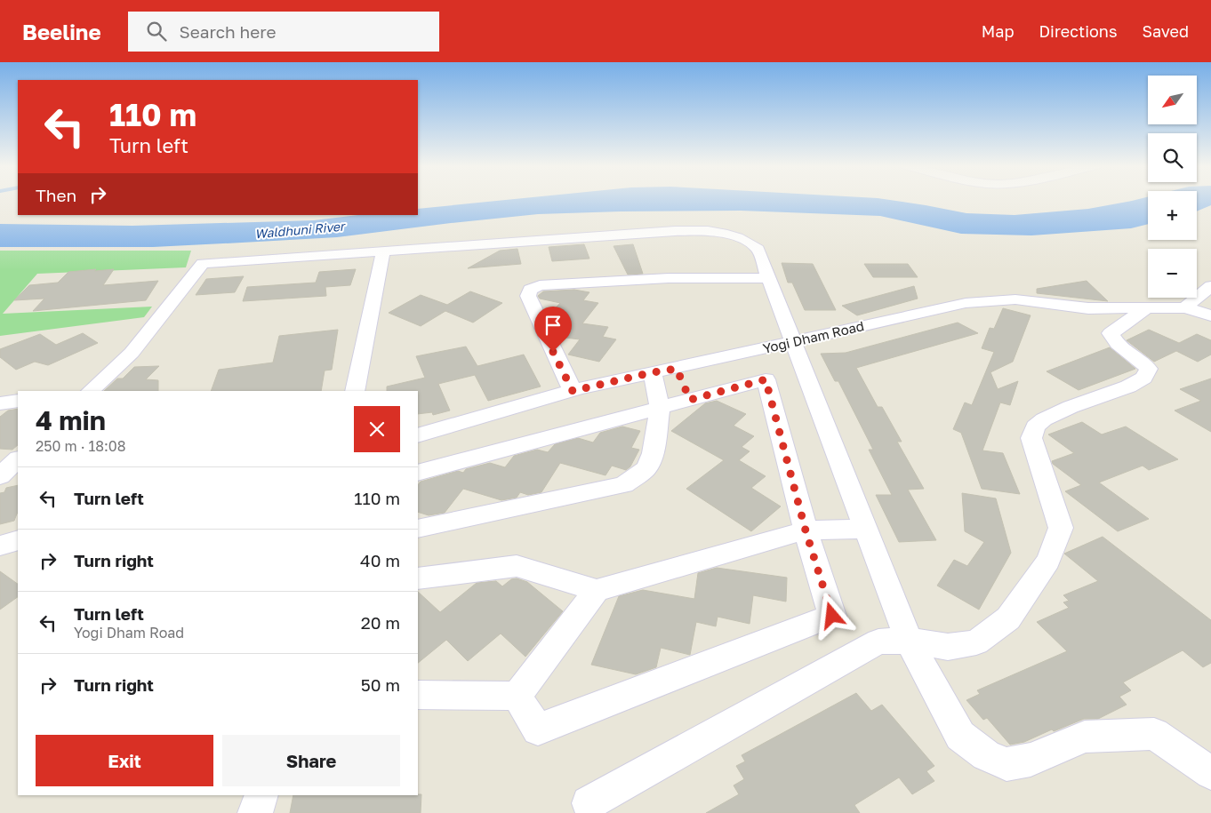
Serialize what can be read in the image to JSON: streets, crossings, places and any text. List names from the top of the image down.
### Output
{
  "streets": {
    "street": ["Yogi Dham Road"]
  },
  "water": ["Waldhuni River"],
  "north": "bottom left",
  "page": {
    "header": "Beeline",
    "search": "Search here",
    "nav": ["Map", "Directions", "Saved"],
    "map_buttons": ["+", "−"],
    "turn": ["110 m", "Turn left"],
    "then": "Then",
    "heading": ["4 min", "250 m · 18:08"],
    "list": [
      {
        "name": "Turn left",
        "value": "110 m"
      },
      {
        "name": "Turn right",
        "value": "40 m"
      },
      {
        "name": "Turn left",
        "note": "Yogi Dham Road",
        "value": "20 m"
      },
      {
        "name": "Turn right",
        "value": "50 m"
      }
    ],
    "buttons": ["Exit", "Share"]
  }
}
